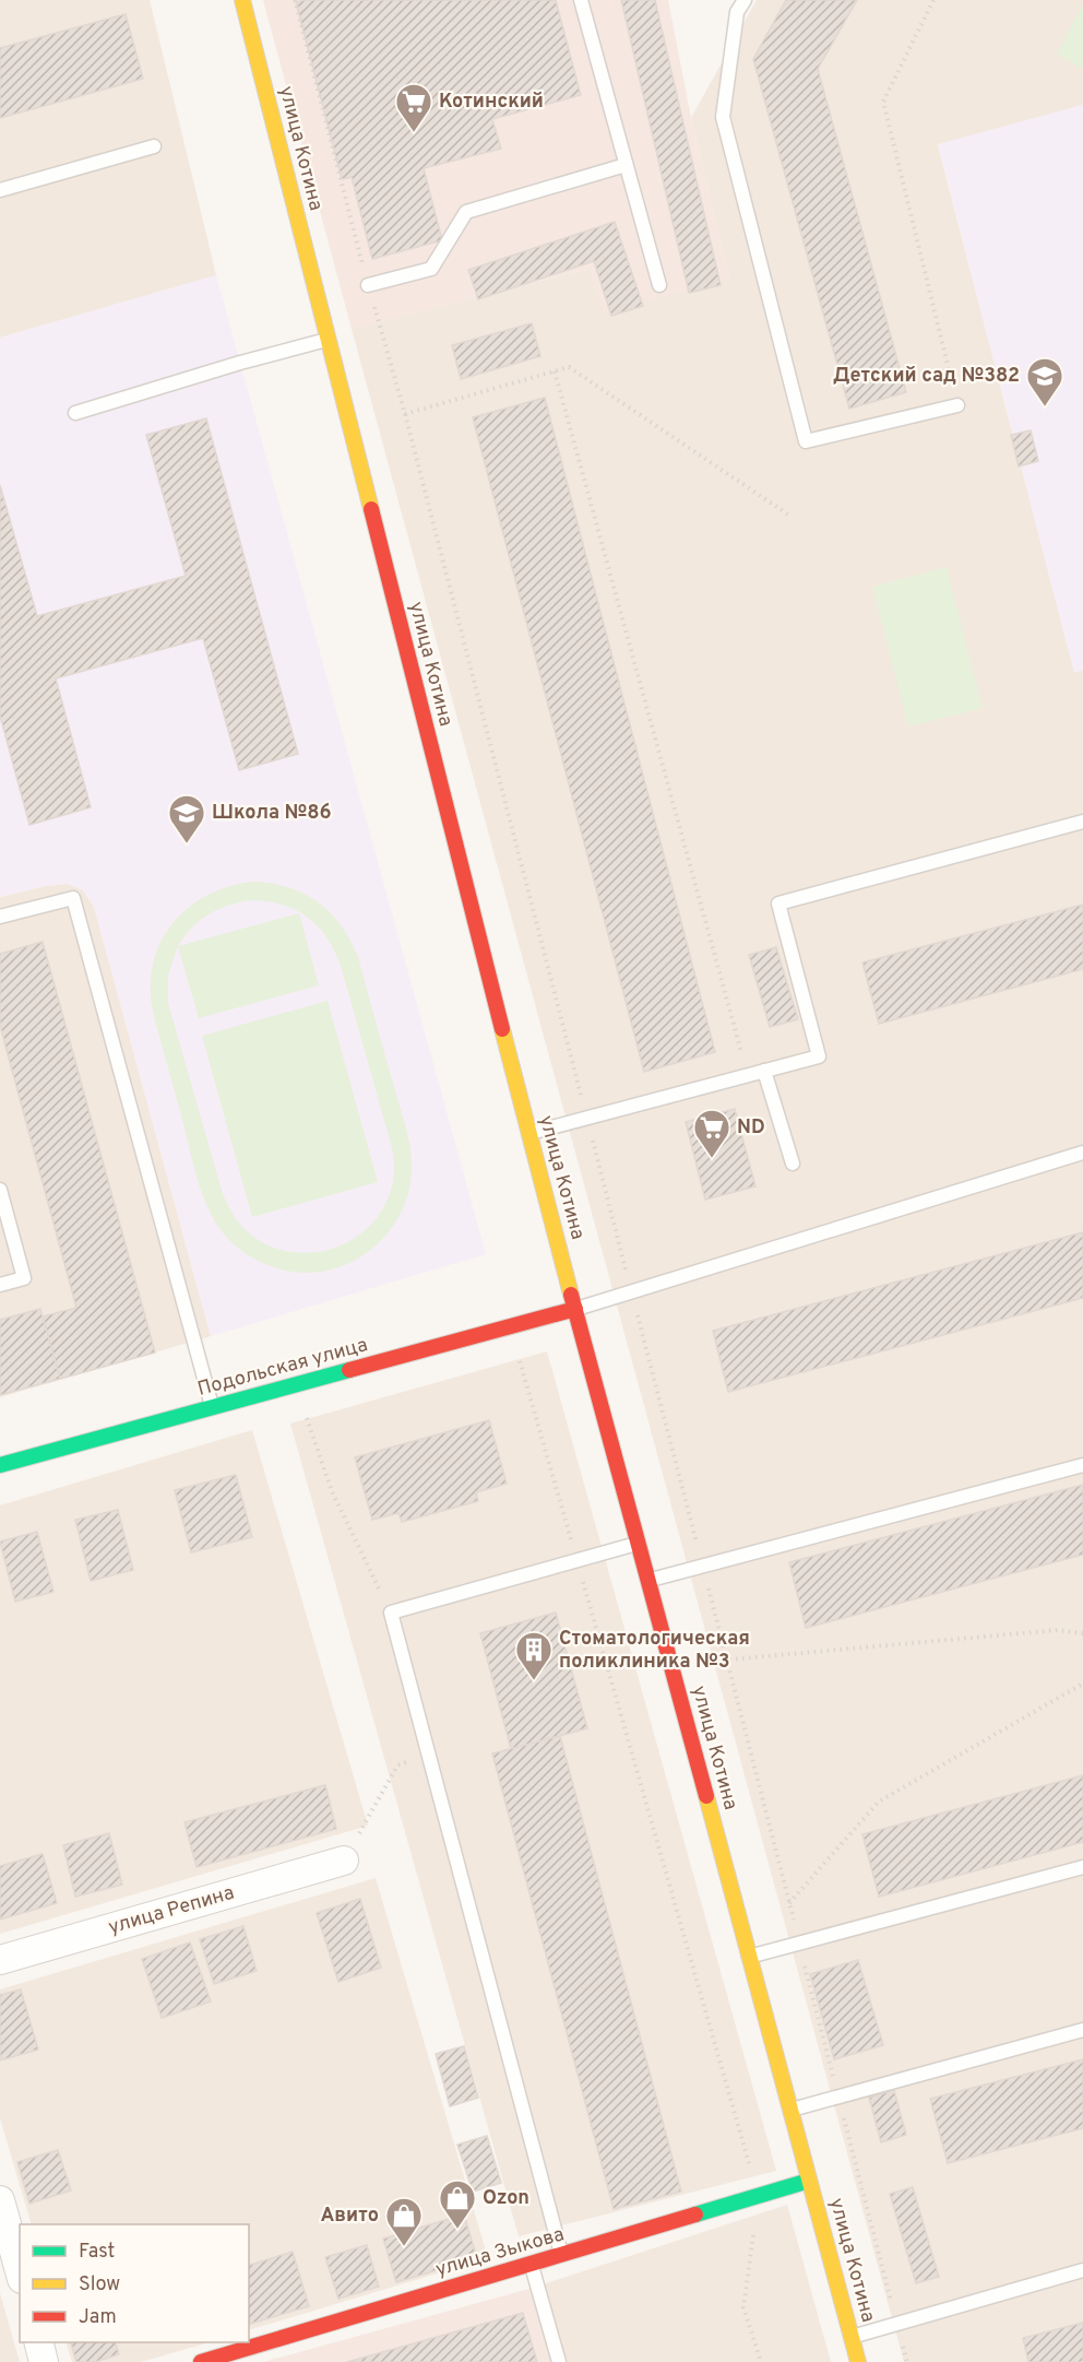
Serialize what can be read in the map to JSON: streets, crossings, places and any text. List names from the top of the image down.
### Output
{
  "streets": {
    "street": [
      "улица Котина",
      "Подольская улица",
      "улица Репина",
      "улица Зыкова"
    ]
  },
  "crossings": [
    ["улица Котина", "Подольская улица"],
    ["улица Котина", "улица Зыкова"]
  ],
  "places": {
    "supermarket": ["Котинский", "ND"],
    "school or university": ["Детский сад №382", "Школа №86"],
    "building": ["Стоматологическая поликлиника №3"],
    "shop": ["Ozon", "Авито"]
  },
  "legend": ["Fast", "Slow", "Jam"]
}
